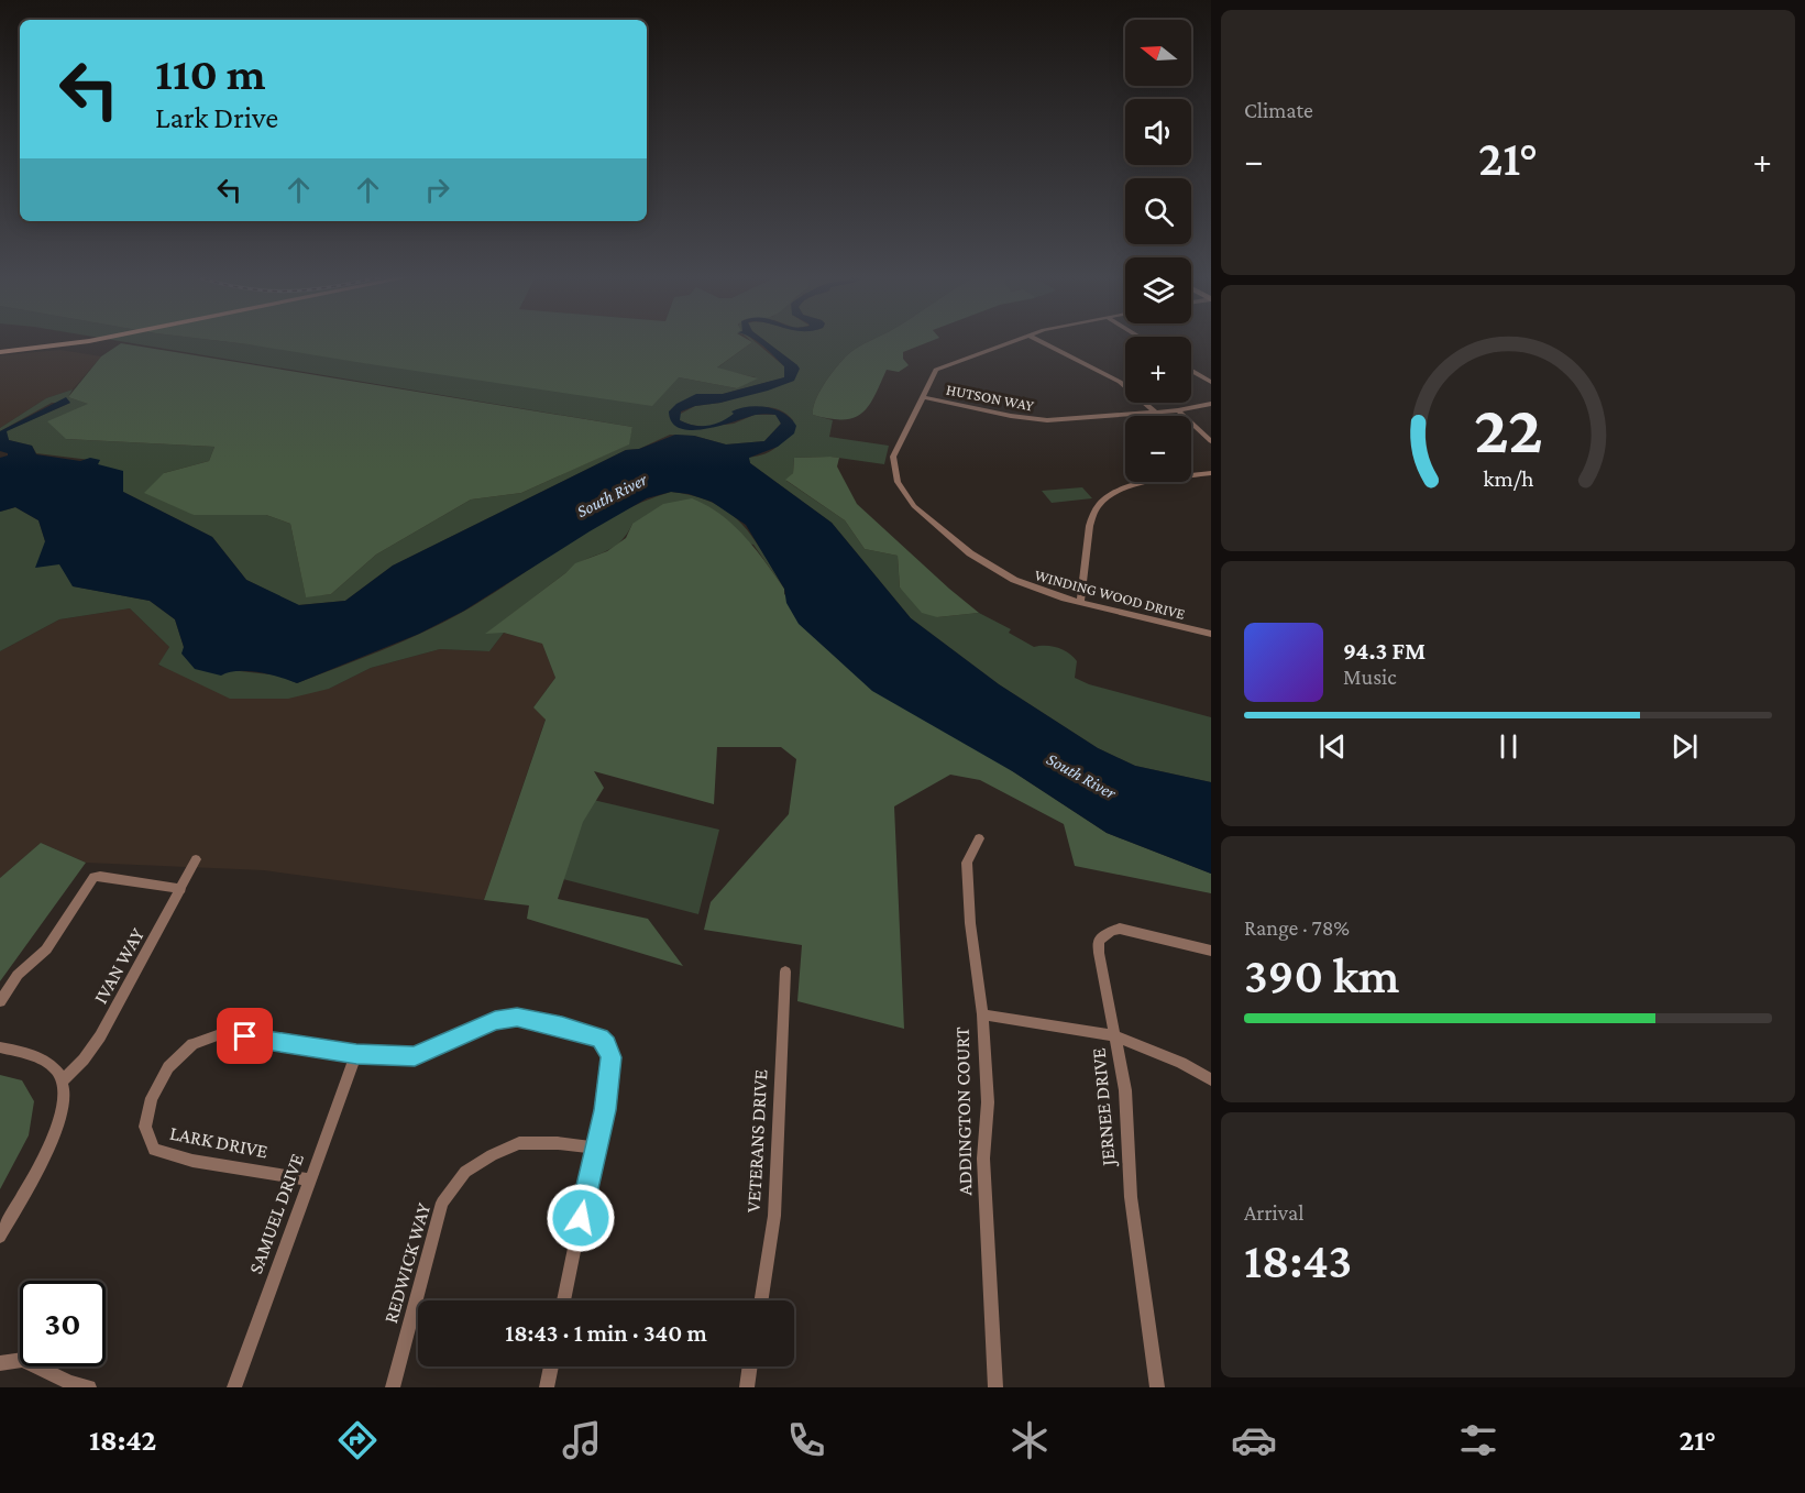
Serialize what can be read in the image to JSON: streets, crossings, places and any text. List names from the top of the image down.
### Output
{
  "streets": {
    "street": [
      "HUTSON WAY",
      "WINDING WOOD DRIVE",
      "IVAN WAY",
      "JERNEE DRIVE",
      "ADDINGTON COURT",
      "VETERANS DRIVE",
      "LARK DRIVE",
      "SAMUEL DRIVE",
      "REDWICK WAY"
    ]
  },
  "crossings": [
    ["HUTSON WAY", "WINDING WOOD DRIVE"],
    ["LARK DRIVE", "SAMUEL DRIVE"],
    ["LARK DRIVE", "REDWICK WAY"]
  ],
  "water": ["South River"],
  "north": "left",
  "page": {
    "tile": [
      "Climate",
      ["Range · 78%", "390 km"],
      ["Arrival", "18:43"]
    ],
    "map_buttons": ["+", "−"],
    "turn": ["110 m", "Lark Drive"],
    "heat": ["−", "21°", "+"],
    "song": ["94.3 FM", "Music"],
    "limit": "30",
    "trip": "18:43 · 1 min · 340 m",
    "tabs": ["18:42", "21°"],
    "gauge": ["22", "km/h"]
  }
}
